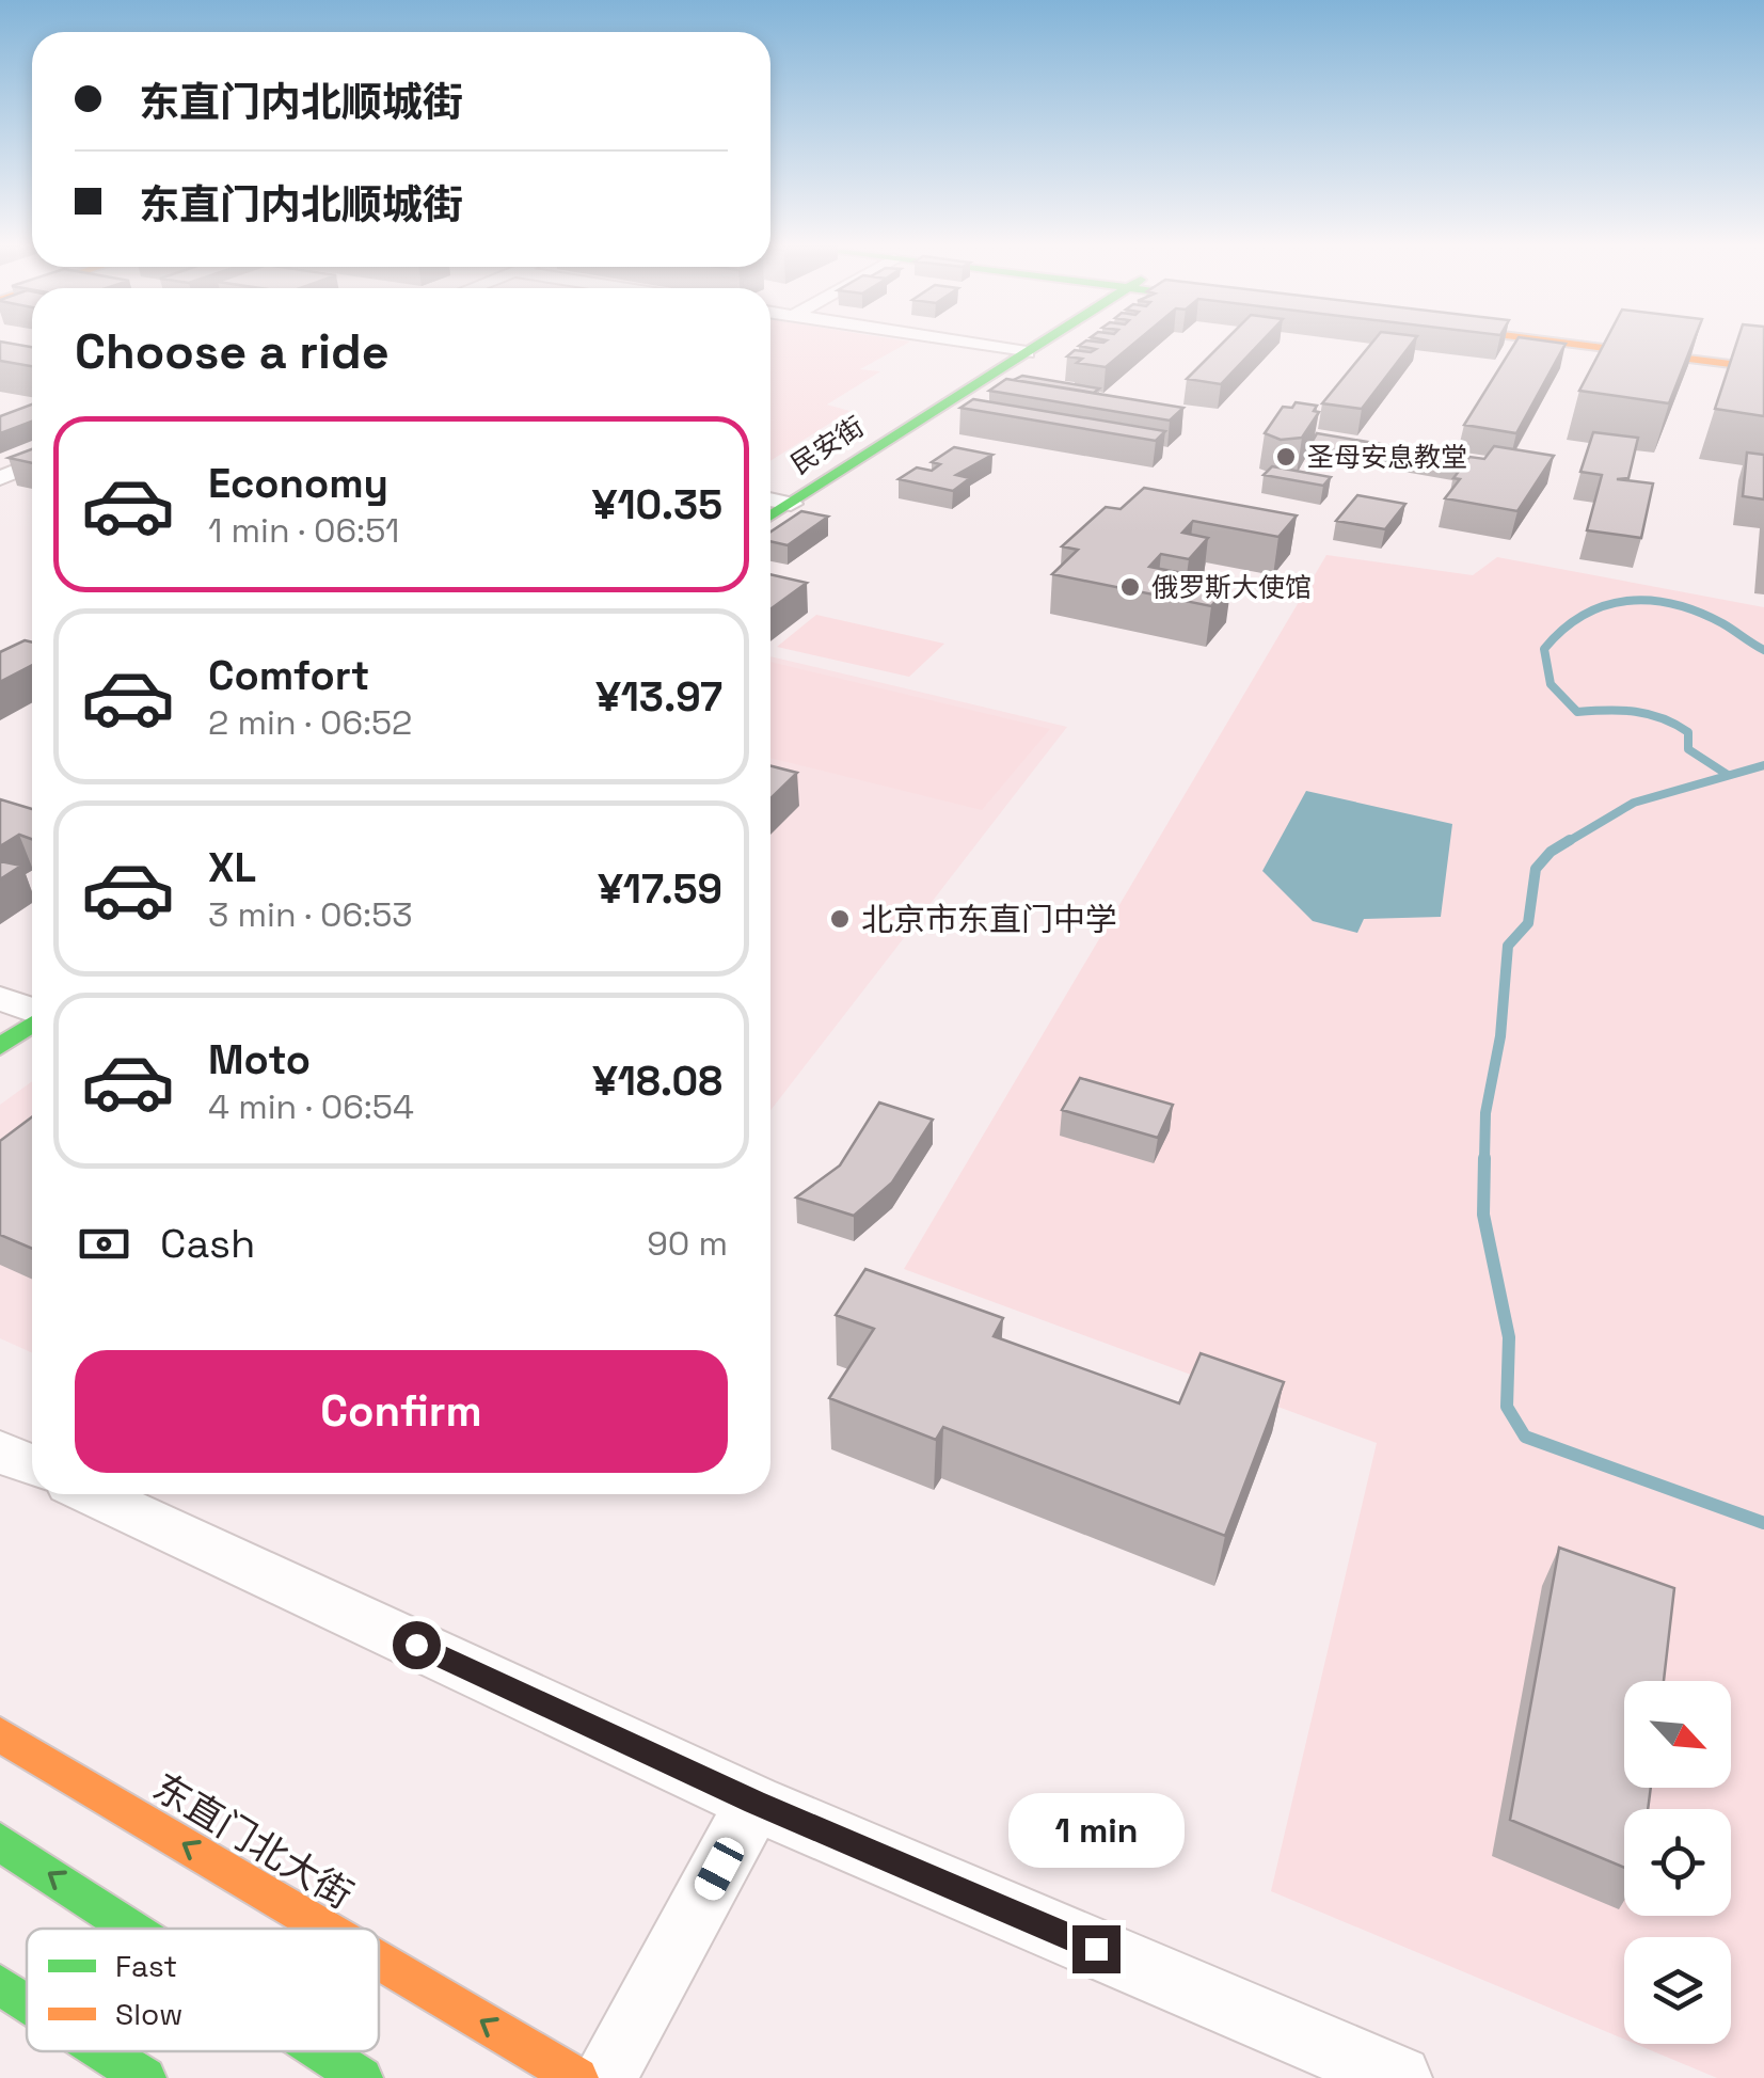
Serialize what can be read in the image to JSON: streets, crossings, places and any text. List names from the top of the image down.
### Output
{
  "streets": {
    "main road": ["民安街", "东直门北大街"]
  },
  "places": ["圣母安息教堂", "俄罗斯大使馆", "北京市东直门中学"],
  "legend": ["Fast", "Slow"],
  "north": "bottom right",
  "page": {
    "banner": ["东直门内北顺城街", "东直门内北顺城街"],
    "heading": "Choose a ride",
    "list": [
      {
        "name": "Economy",
        "note": "1 min · 06:51",
        "value": "¥10.35"
      },
      {
        "name": "Comfort",
        "note": "2 min · 06:52",
        "value": "¥13.97"
      },
      {
        "name": "XL",
        "note": "3 min · 06:53",
        "value": "¥17.59"
      },
      {
        "name": "Moto",
        "note": "4 min · 06:54",
        "value": "¥18.08"
      }
    ],
    "pay": ["Cash", "90 m"],
    "buttons": "Confirm",
    "bubble": "1 min"
  }
}
